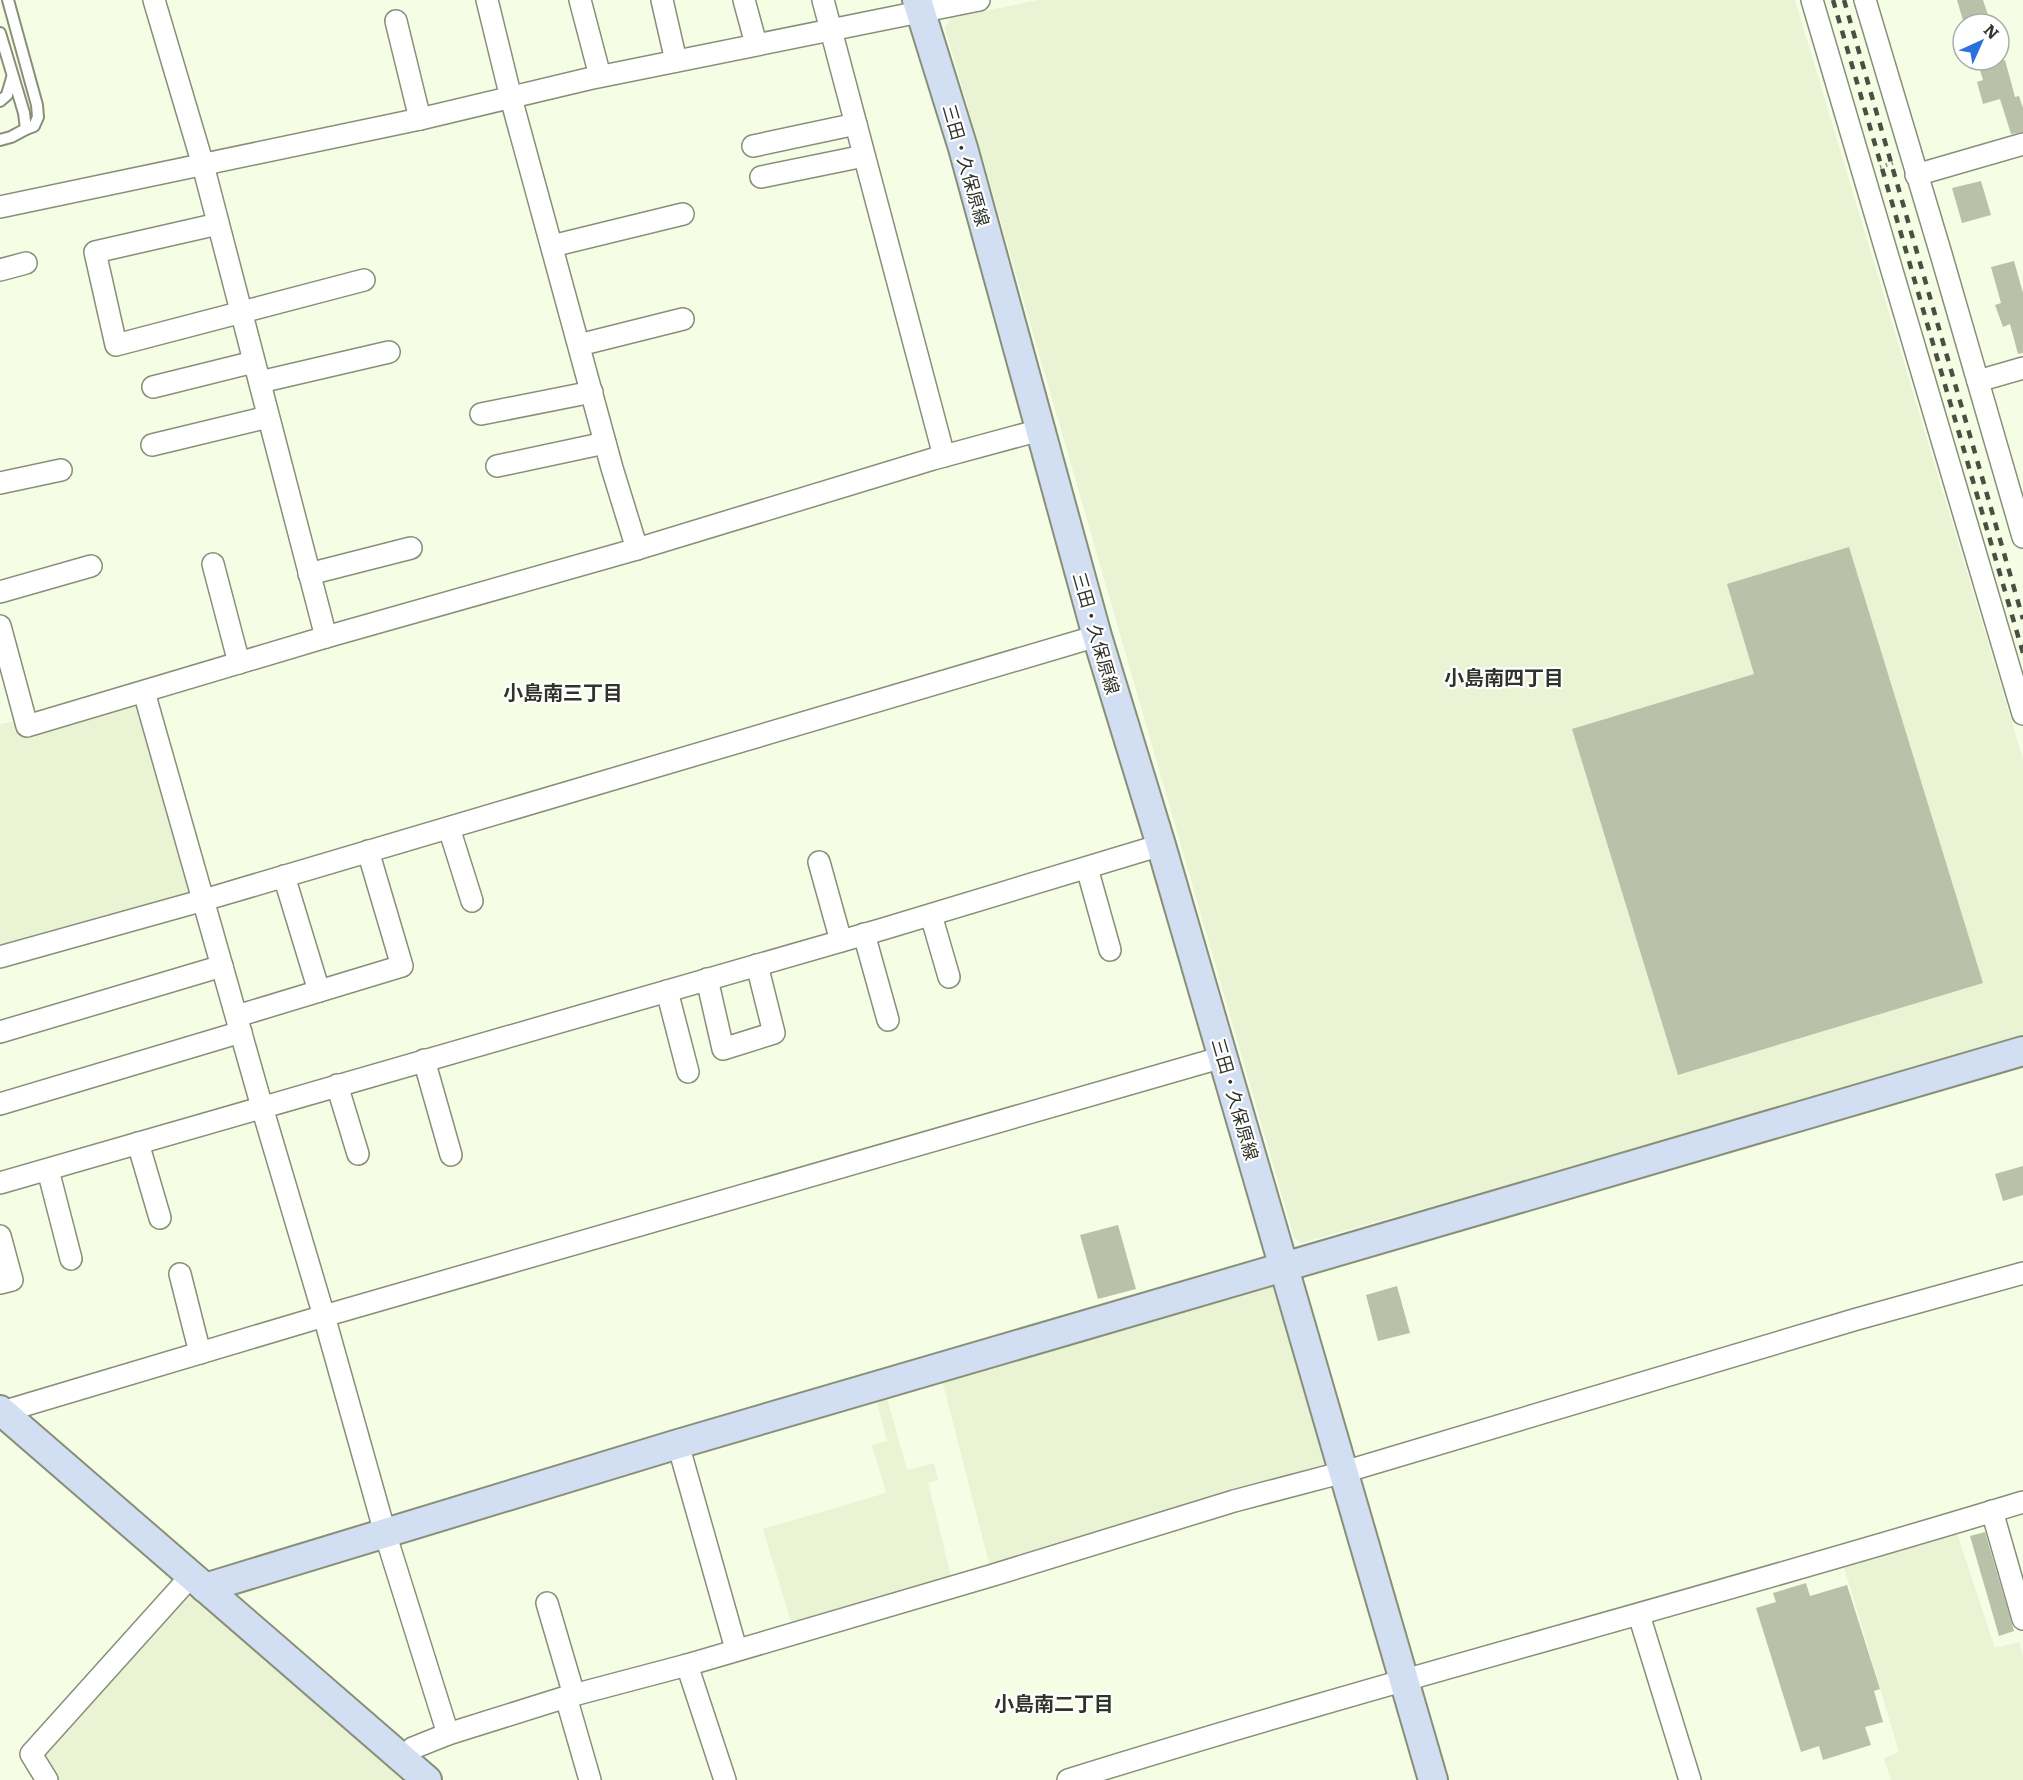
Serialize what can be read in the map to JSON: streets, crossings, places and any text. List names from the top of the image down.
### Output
{
  "streets": {
    "street": ["三田・久保原線"]
  },
  "districts": ["小島南四丁目", "小島南三丁目", "小島南二丁目"],
  "north": "top right"
}
